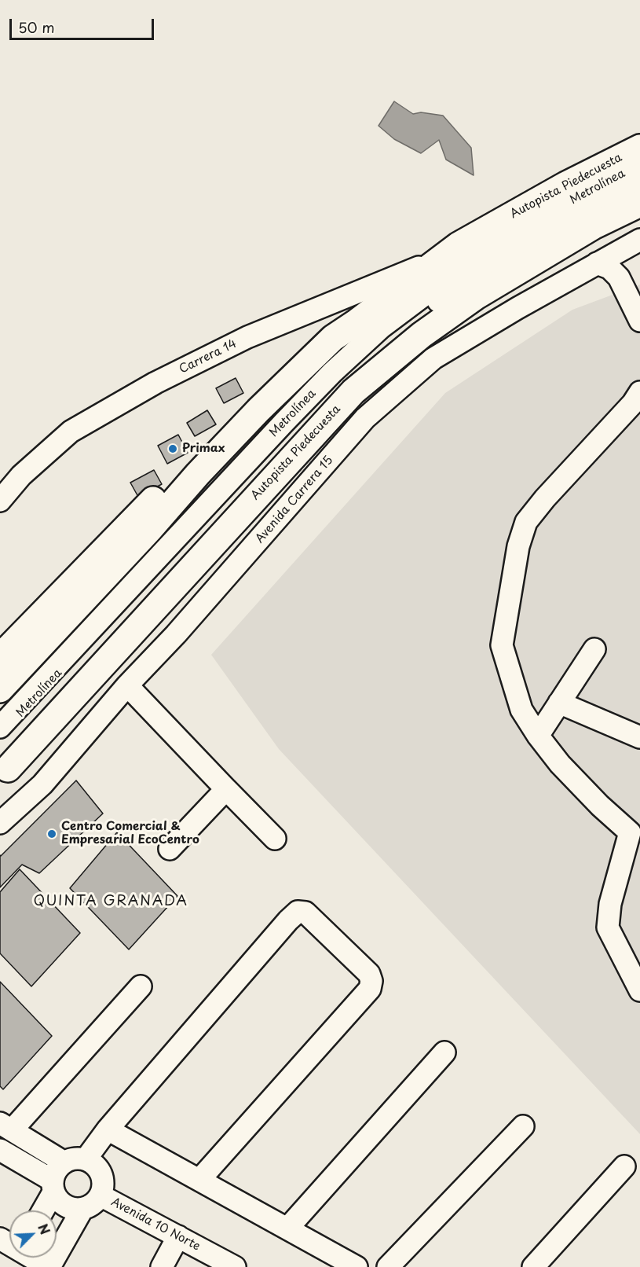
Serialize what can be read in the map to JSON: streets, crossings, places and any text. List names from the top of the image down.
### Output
{
  "streets": {
    "highway": ["Autopista Piedecuesta"],
    "street": [
      "Metrolínea",
      "Carrera 14",
      "Avenida Carrera 15",
      "Avenida 10 Norte"
    ]
  },
  "crossings": [
    ["Autopista Piedecuesta", "Carrera 14"]
  ],
  "districts": ["QUINTA GRANADA"],
  "places": ["Primax", "Centro Comercial & Empresarial EcoCentro"],
  "scale_bar": "50 m",
  "north": "top right"
}
